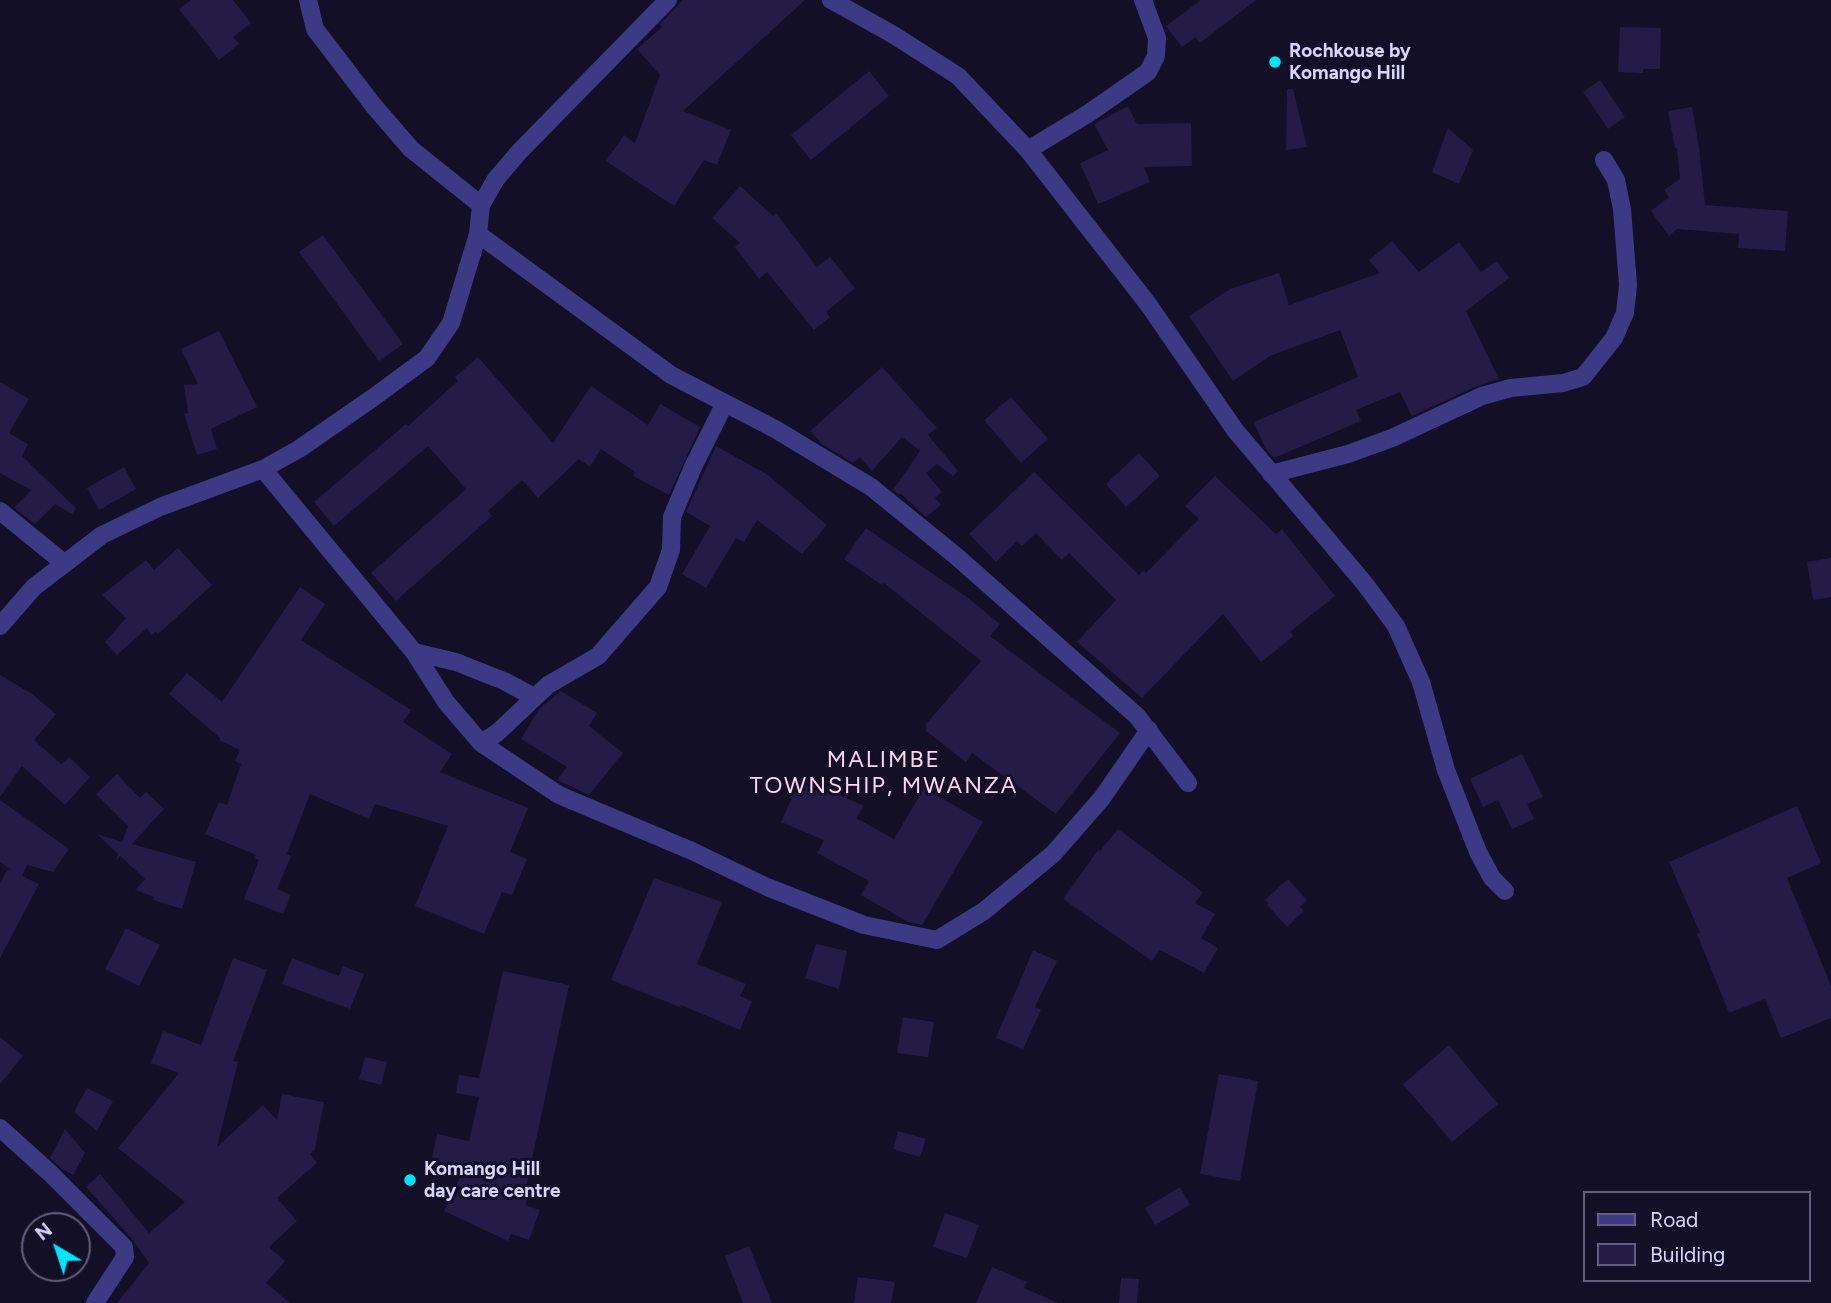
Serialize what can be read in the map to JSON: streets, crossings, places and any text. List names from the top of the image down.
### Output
{
  "districts": ["MALIMBE TOWNSHIP, MWANZA"],
  "places": ["Rochkouse by Komango Hill", "Komango Hill day care centre"],
  "legend": ["Road", "Building"],
  "north": "top left"
}
